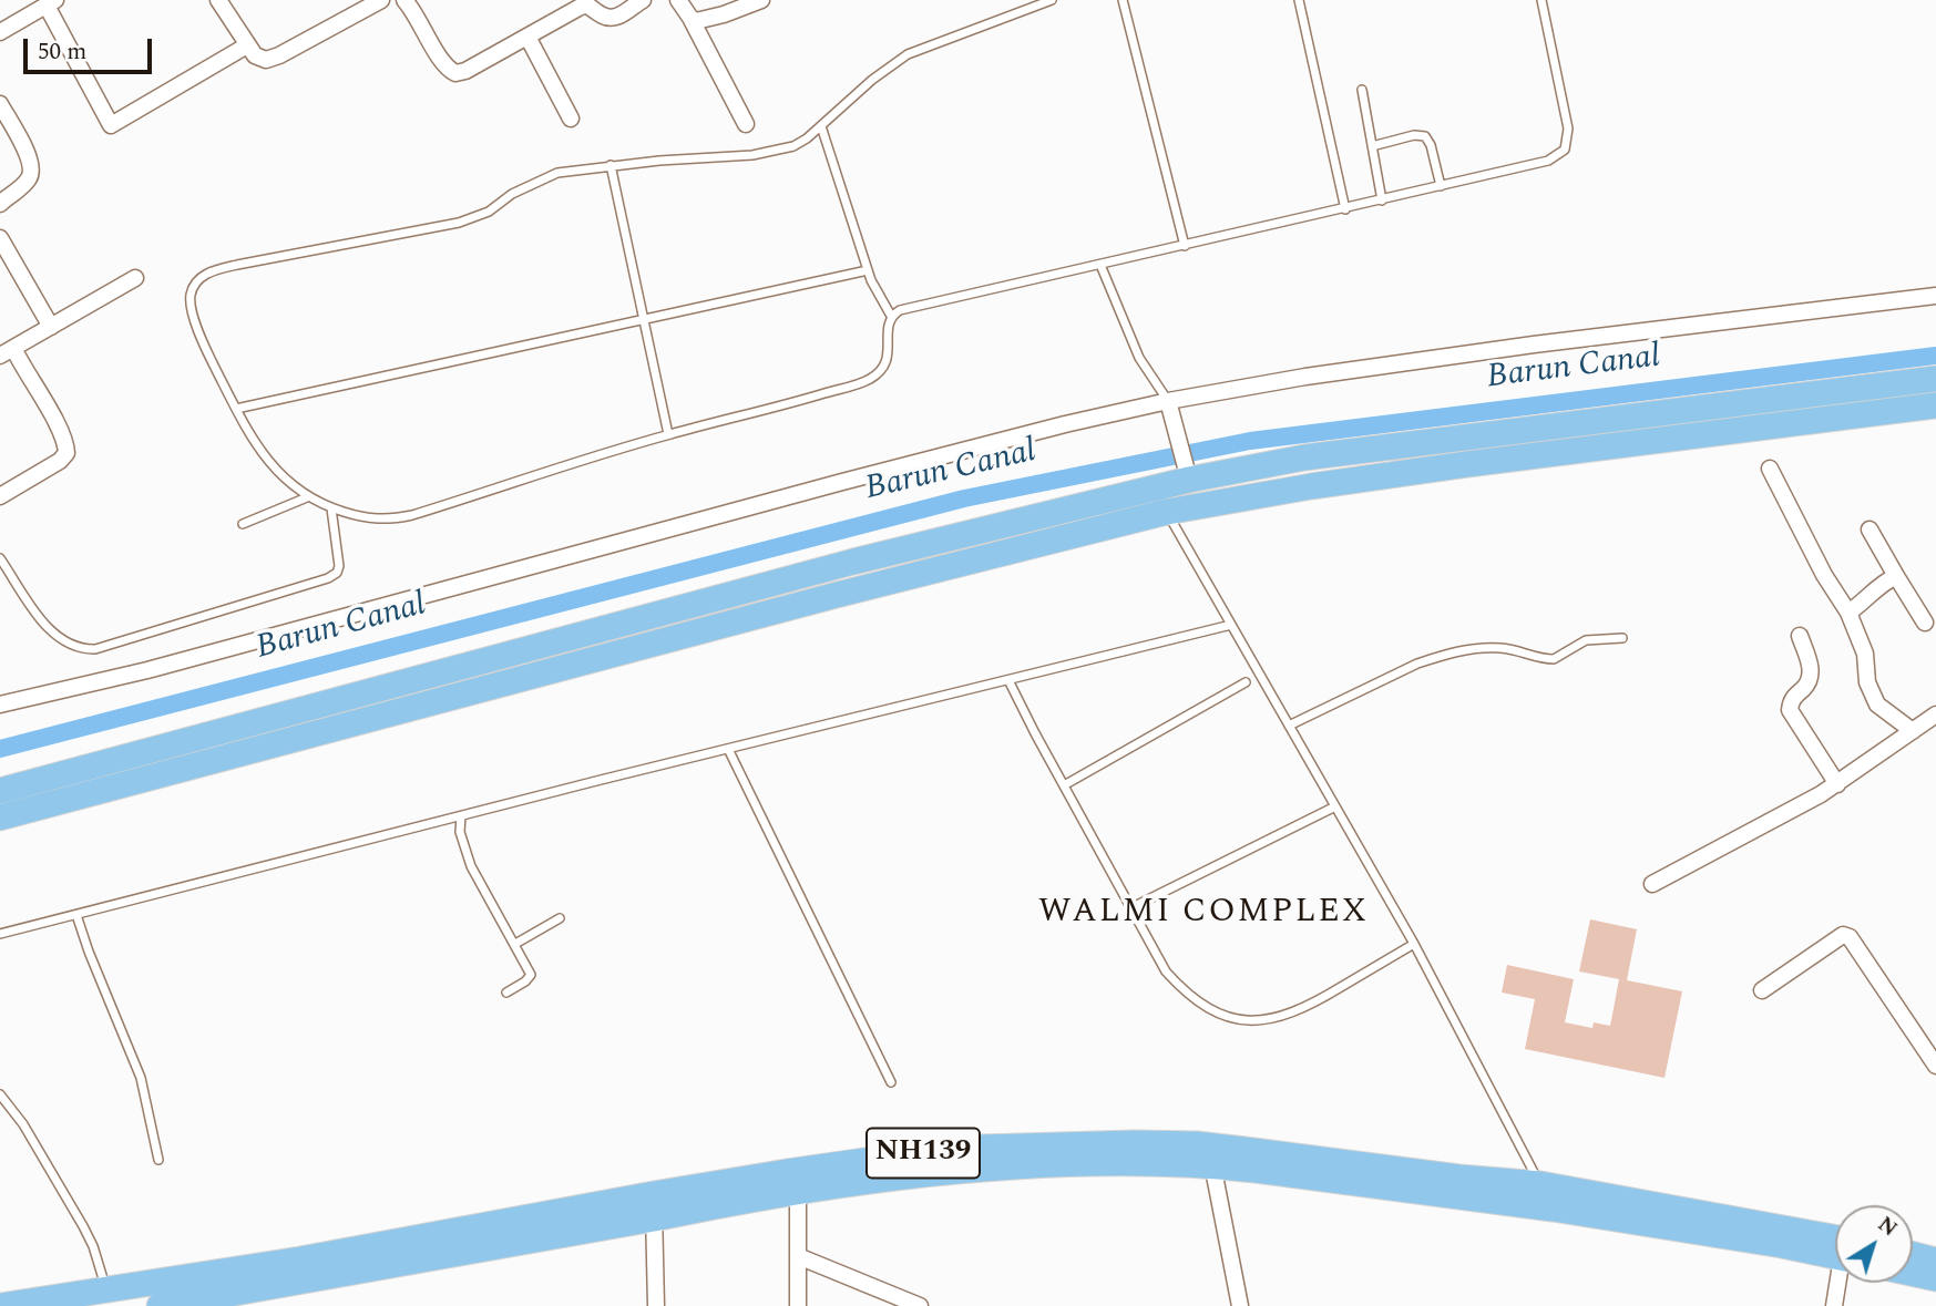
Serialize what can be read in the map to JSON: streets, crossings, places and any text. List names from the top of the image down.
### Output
{
  "streets": {
    "highway": ["NH139"]
  },
  "districts": ["WALMI COMPLEX"],
  "water": ["Barun Canal"],
  "scale_bar": "50 m",
  "north": "top right"
}
